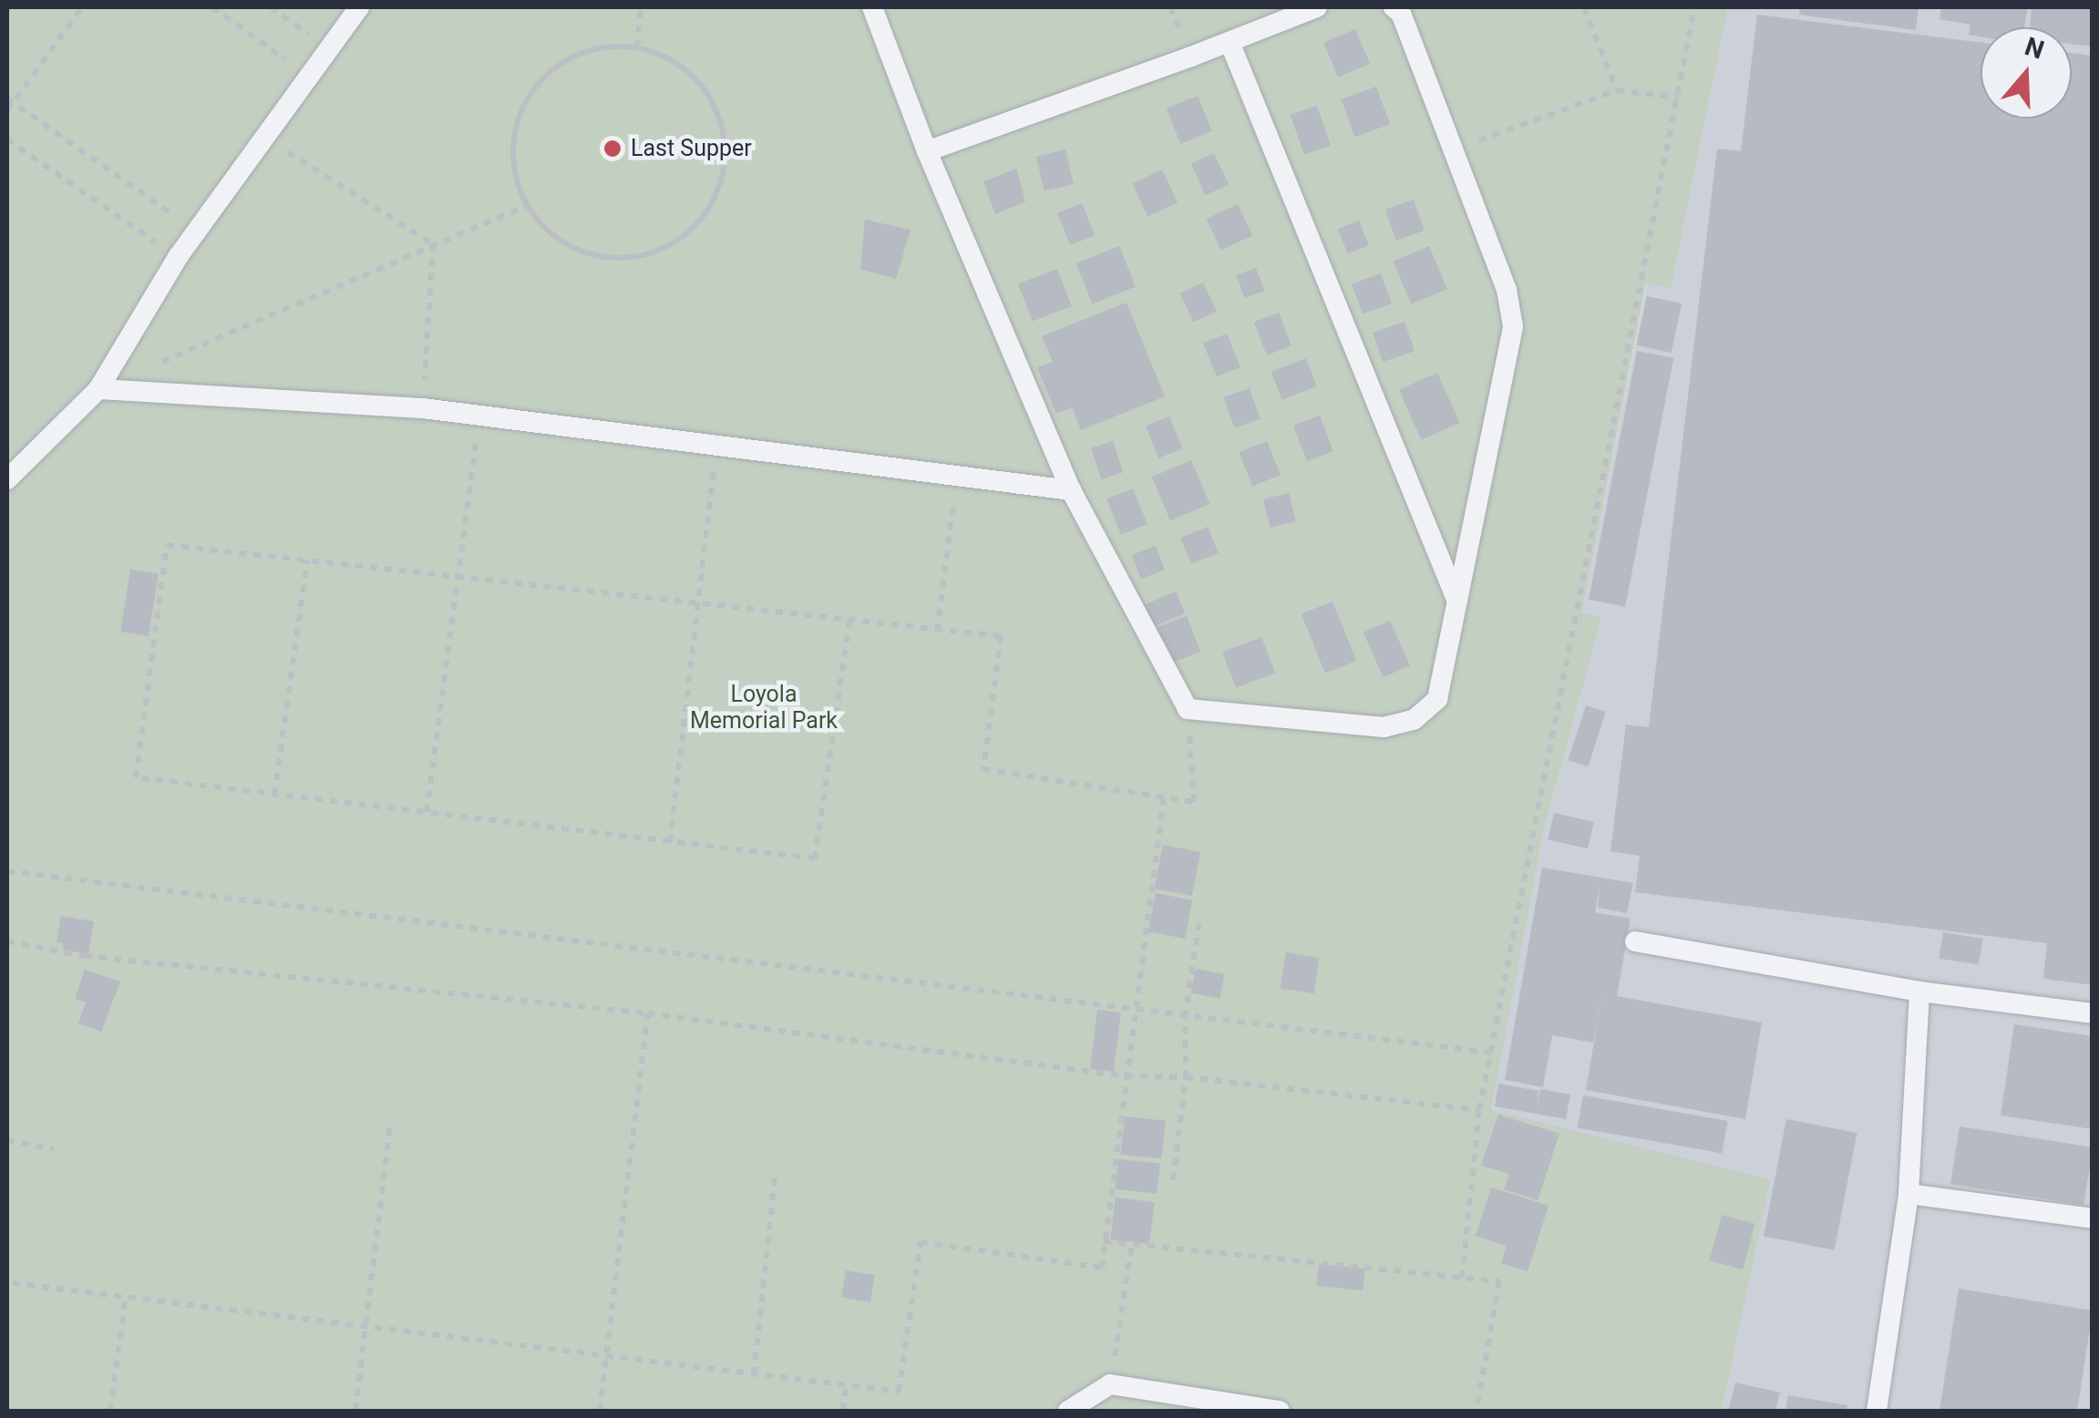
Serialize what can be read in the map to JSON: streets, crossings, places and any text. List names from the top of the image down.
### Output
{
  "parks": ["Loyola Memorial Park"],
  "places": ["Last Supper"],
  "north": "top"
}
